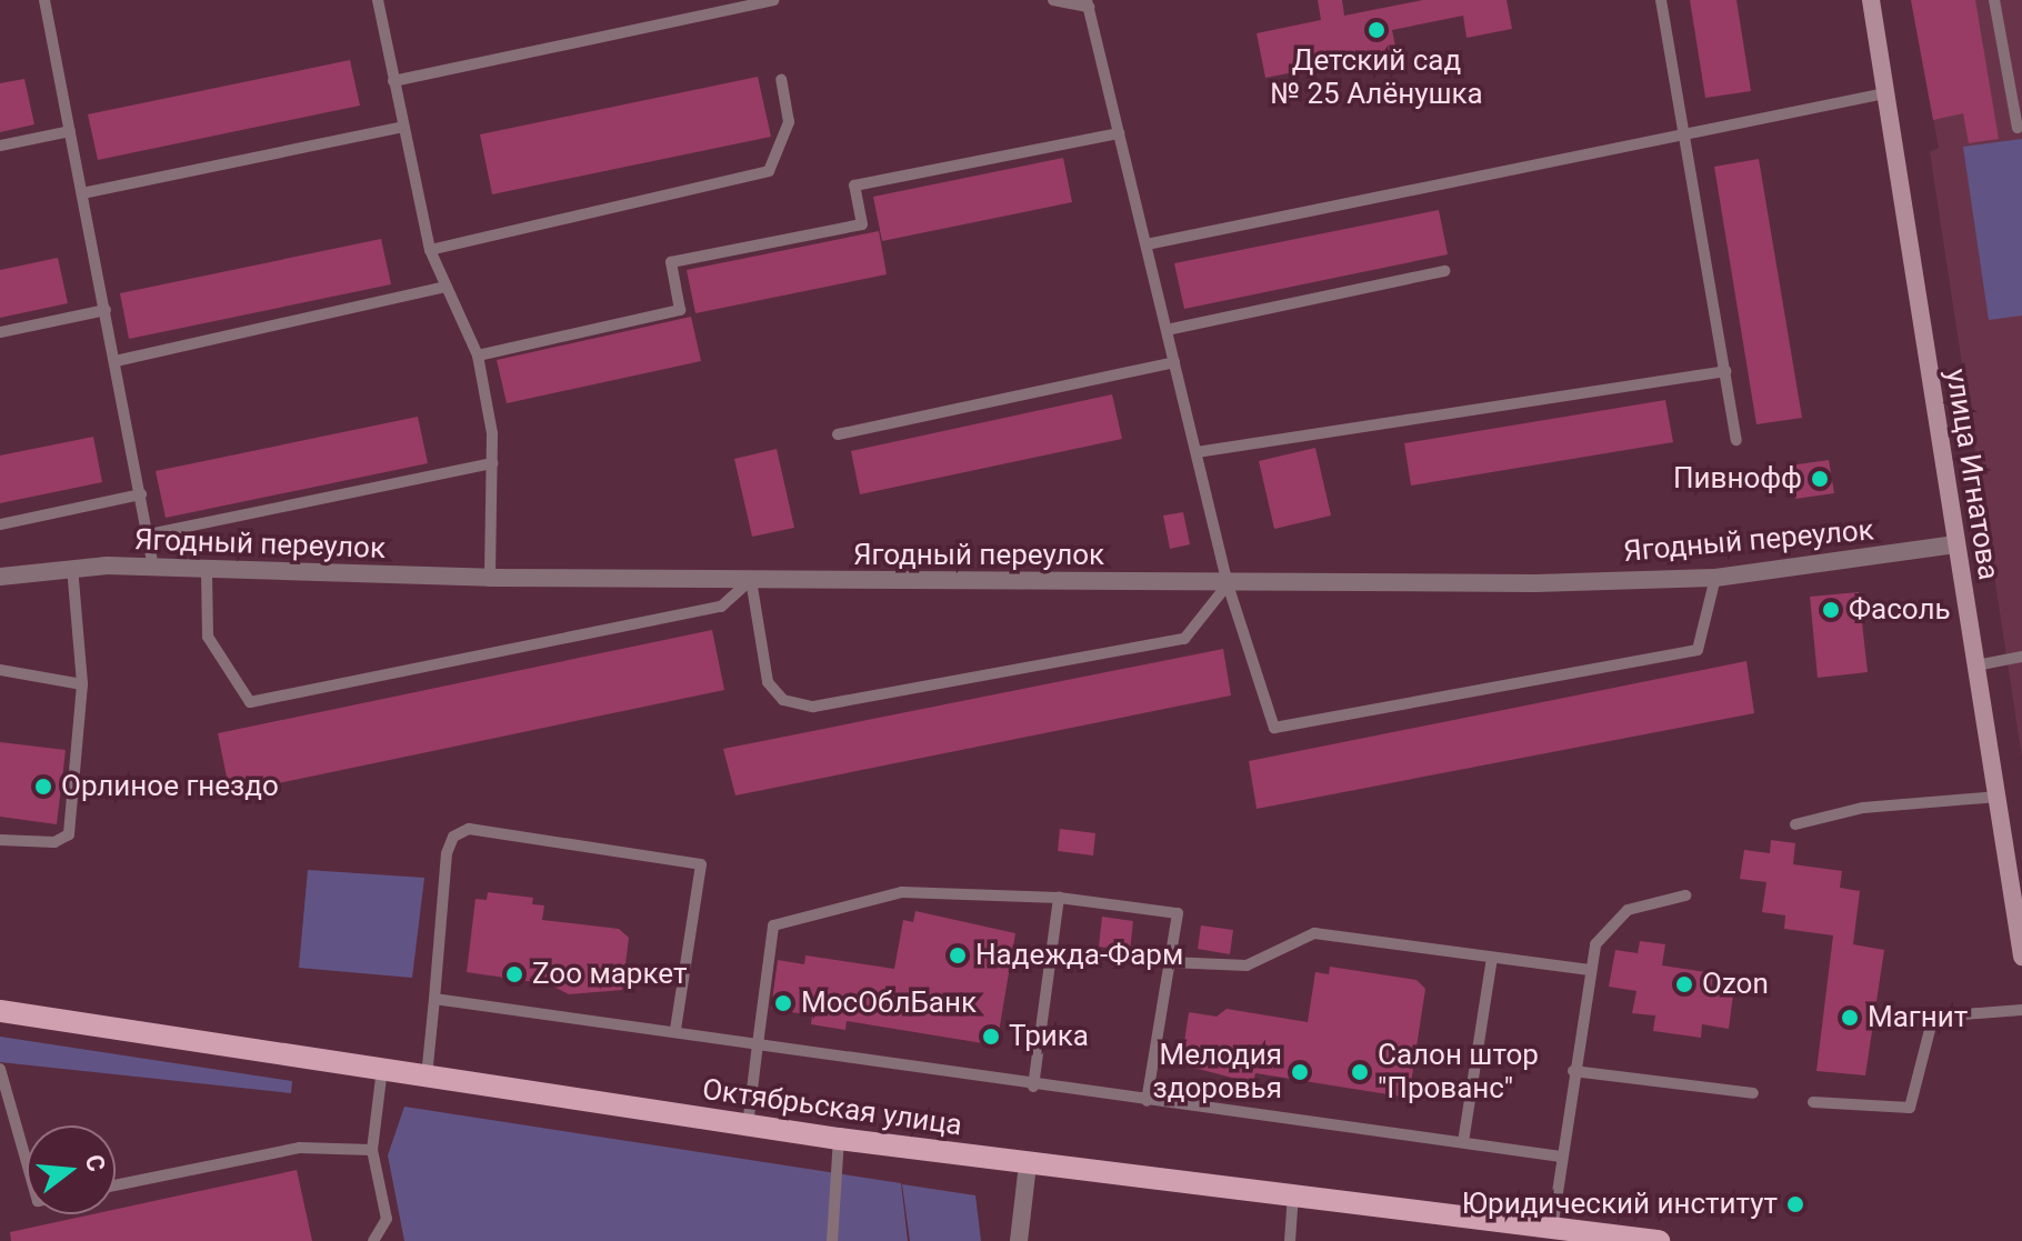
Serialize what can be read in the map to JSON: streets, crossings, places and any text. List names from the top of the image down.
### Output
{
  "streets": {
    "main road": ["улица Игнатова", "Октябрьская улица"],
    "street": ["Ягодный переулок"]
  },
  "crossings": [
    ["улица Игнатова", "Ягодный переулок"]
  ],
  "places": [
    "Детский сад № 25 Алёнушка",
    "Пивнофф",
    "Фасоль",
    "Орлиное гнездо",
    "Надежда-Фарм",
    "Zoo маркет",
    "Ozon",
    "МосОблБанк",
    "Магнит",
    "Трика",
    "Мелодия здоровья",
    "Салон штор \"Прованс\"",
    "Юридический институт"
  ],
  "north": "right"
}
